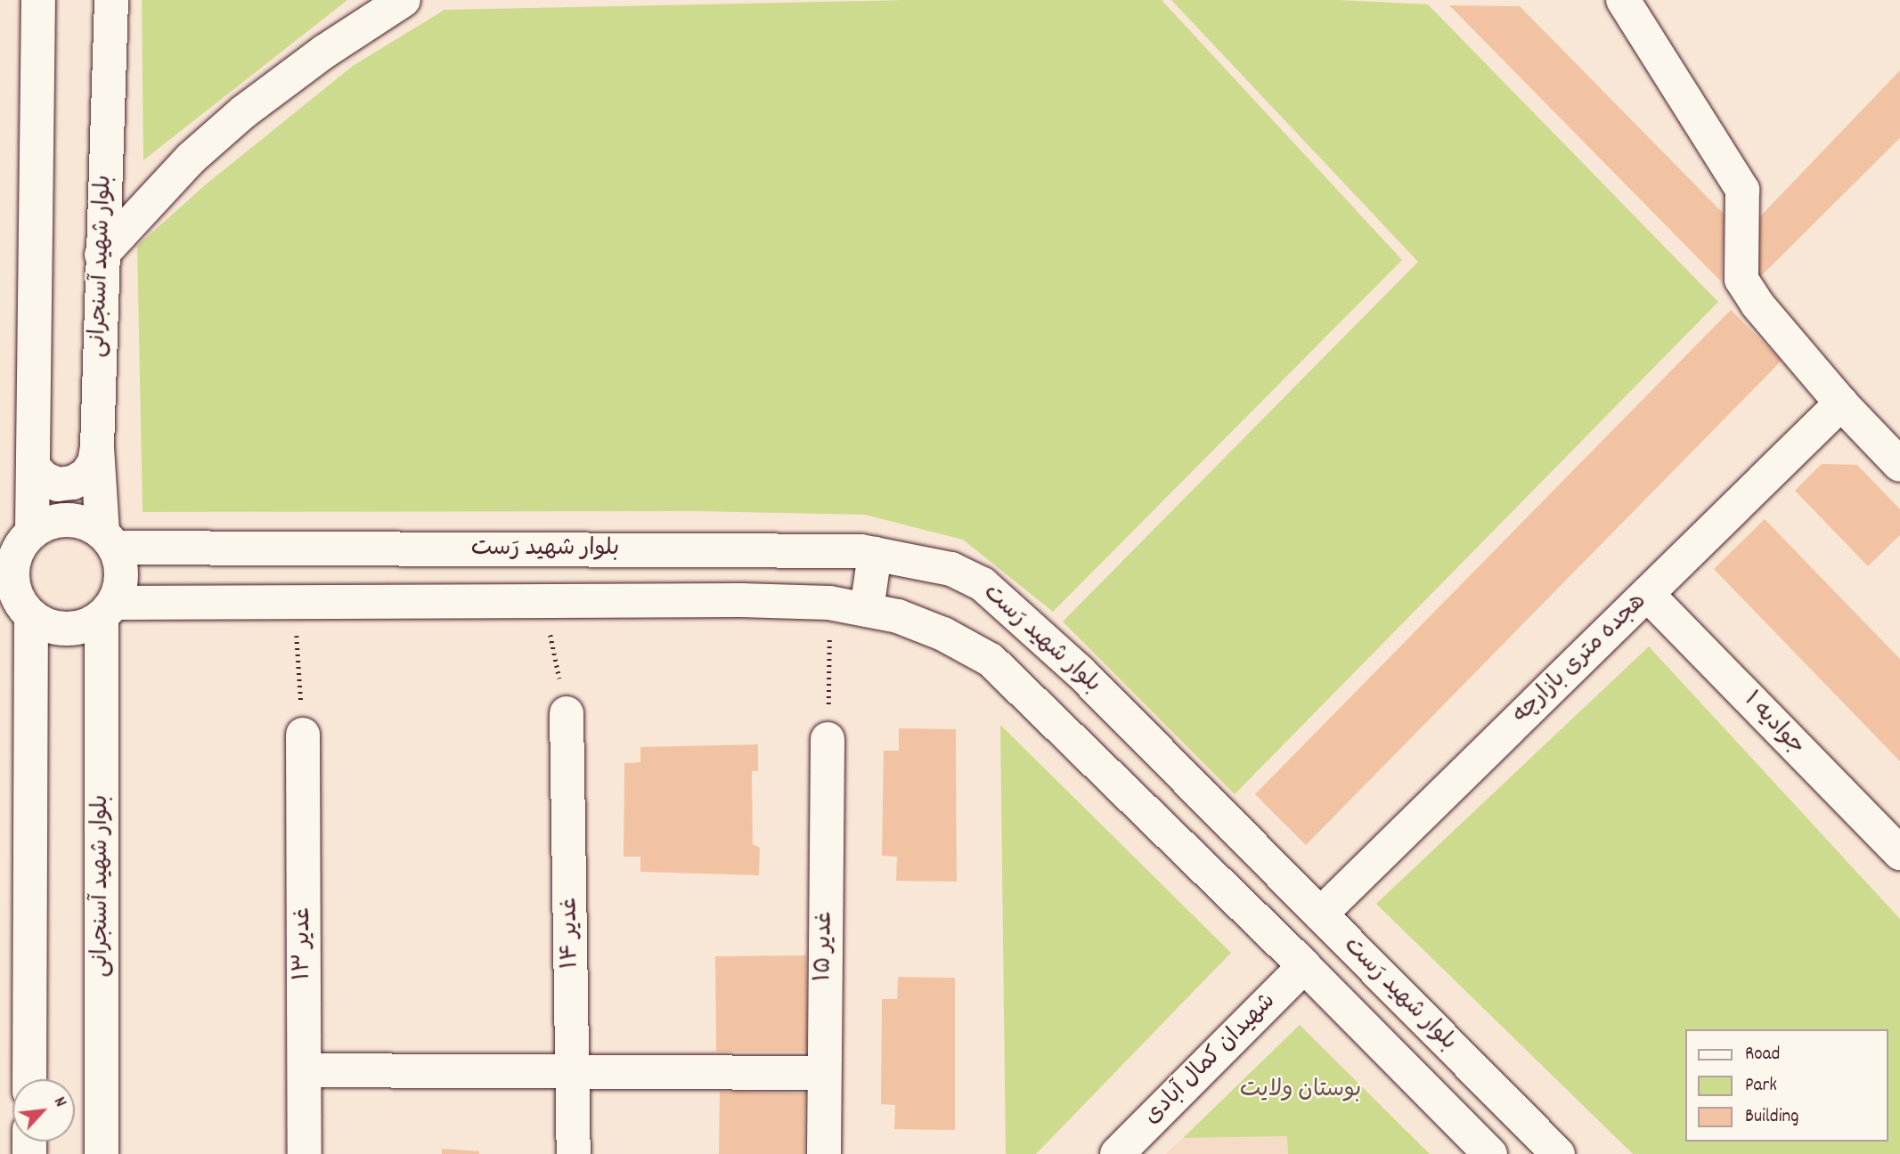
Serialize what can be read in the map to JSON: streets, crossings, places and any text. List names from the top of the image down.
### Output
{
  "streets": {
    "main road": [
      "بلوار شهید آسنجرانی",
      "بلوار شهید رَست",
      "هجده متری بازارچه",
      "جوادیه ۱",
      "غدیر ۱۴",
      "غدیر ۱۳",
      "غدیر ۱۵",
      "شهیدان کمال آبادی"
    ]
  },
  "crossings": [
    ["بلوار شهید آسنجرانی", "بلوار شهید رَست"],
    ["بلوار شهید رَست", "هجده متری بازارچه"],
    ["بلوار شهید رَست", "شهیدان کمال آبادی"],
    ["هجده متری بازارچه", "جوادیه ۱"]
  ],
  "parks": ["بوستان ولایت"],
  "legend": ["Road", "Park", "Building"],
  "north": "top right"
}
